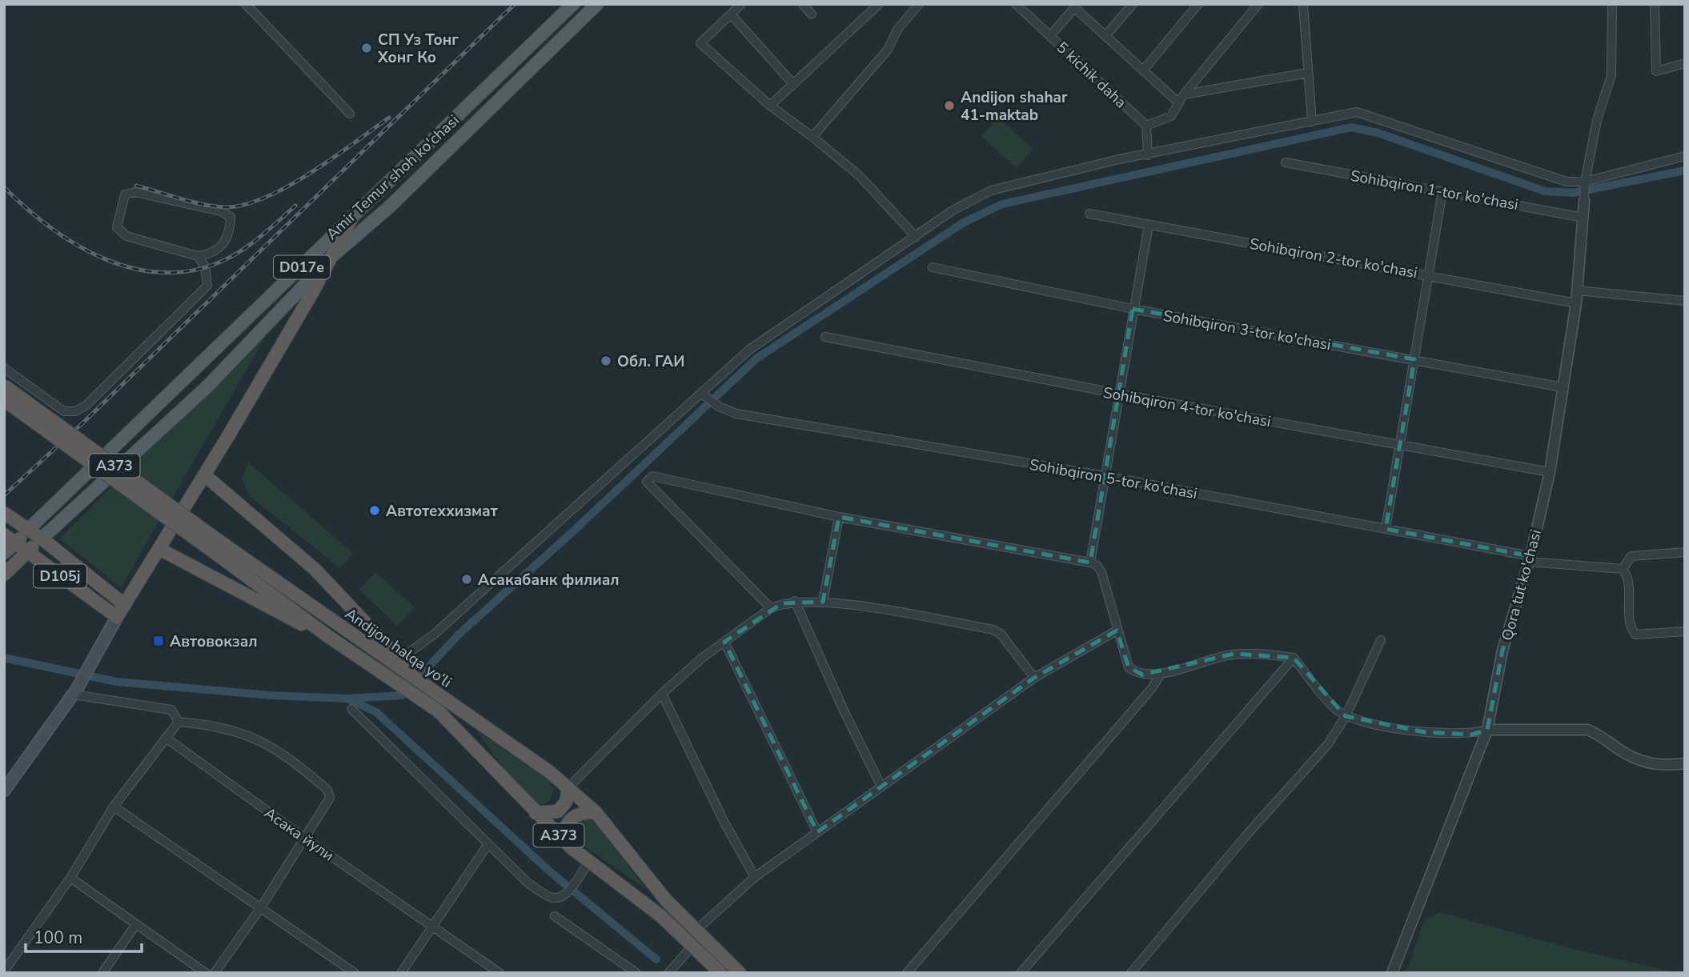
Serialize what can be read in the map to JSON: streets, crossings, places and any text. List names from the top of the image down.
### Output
{
  "streets": {
    "highway": ["A373", "D105j", "Andijon halqa yo‘li"],
    "main road": ["Amir Temur shoh ko'chasi", "D017e"],
    "street": [
      "5 kichik daha",
      "Sohibqiron 1-tor ko'chasi",
      "Sohibqiron 2-tor ko'chasi",
      "Sohibqiron 3-tor ko'chasi",
      "Sohibqiron 4-tor ko'chasi",
      "Sohibqiron 5-tor ko'chasi",
      "Qora tut ko'chasi",
      "Асака йули"
    ]
  },
  "crossings": [
    ["Amir Temur shoh ko'chasi", "D105j"],
    ["Sohibqiron 1-tor ko'chasi", "Qora tut ko'chasi"],
    ["Sohibqiron 2-tor ko'chasi", "Qora tut ko'chasi"],
    ["Sohibqiron 3-tor ko'chasi", "Qora tut ko'chasi"],
    ["Sohibqiron 4-tor ko'chasi", "Qora tut ko'chasi"],
    ["Sohibqiron 5-tor ko'chasi", "Qora tut ko'chasi"]
  ],
  "places": {
    "other": [
      "СП Уз Тонг Хонг Ко",
      "Andijon shahar 41-maktab",
      "Обл. ГАИ",
      "Автотеххизмат",
      "Асакабанк филиал"
    ],
    "transit": ["Автовокзал"]
  },
  "scale_bar": "100 m"
}
